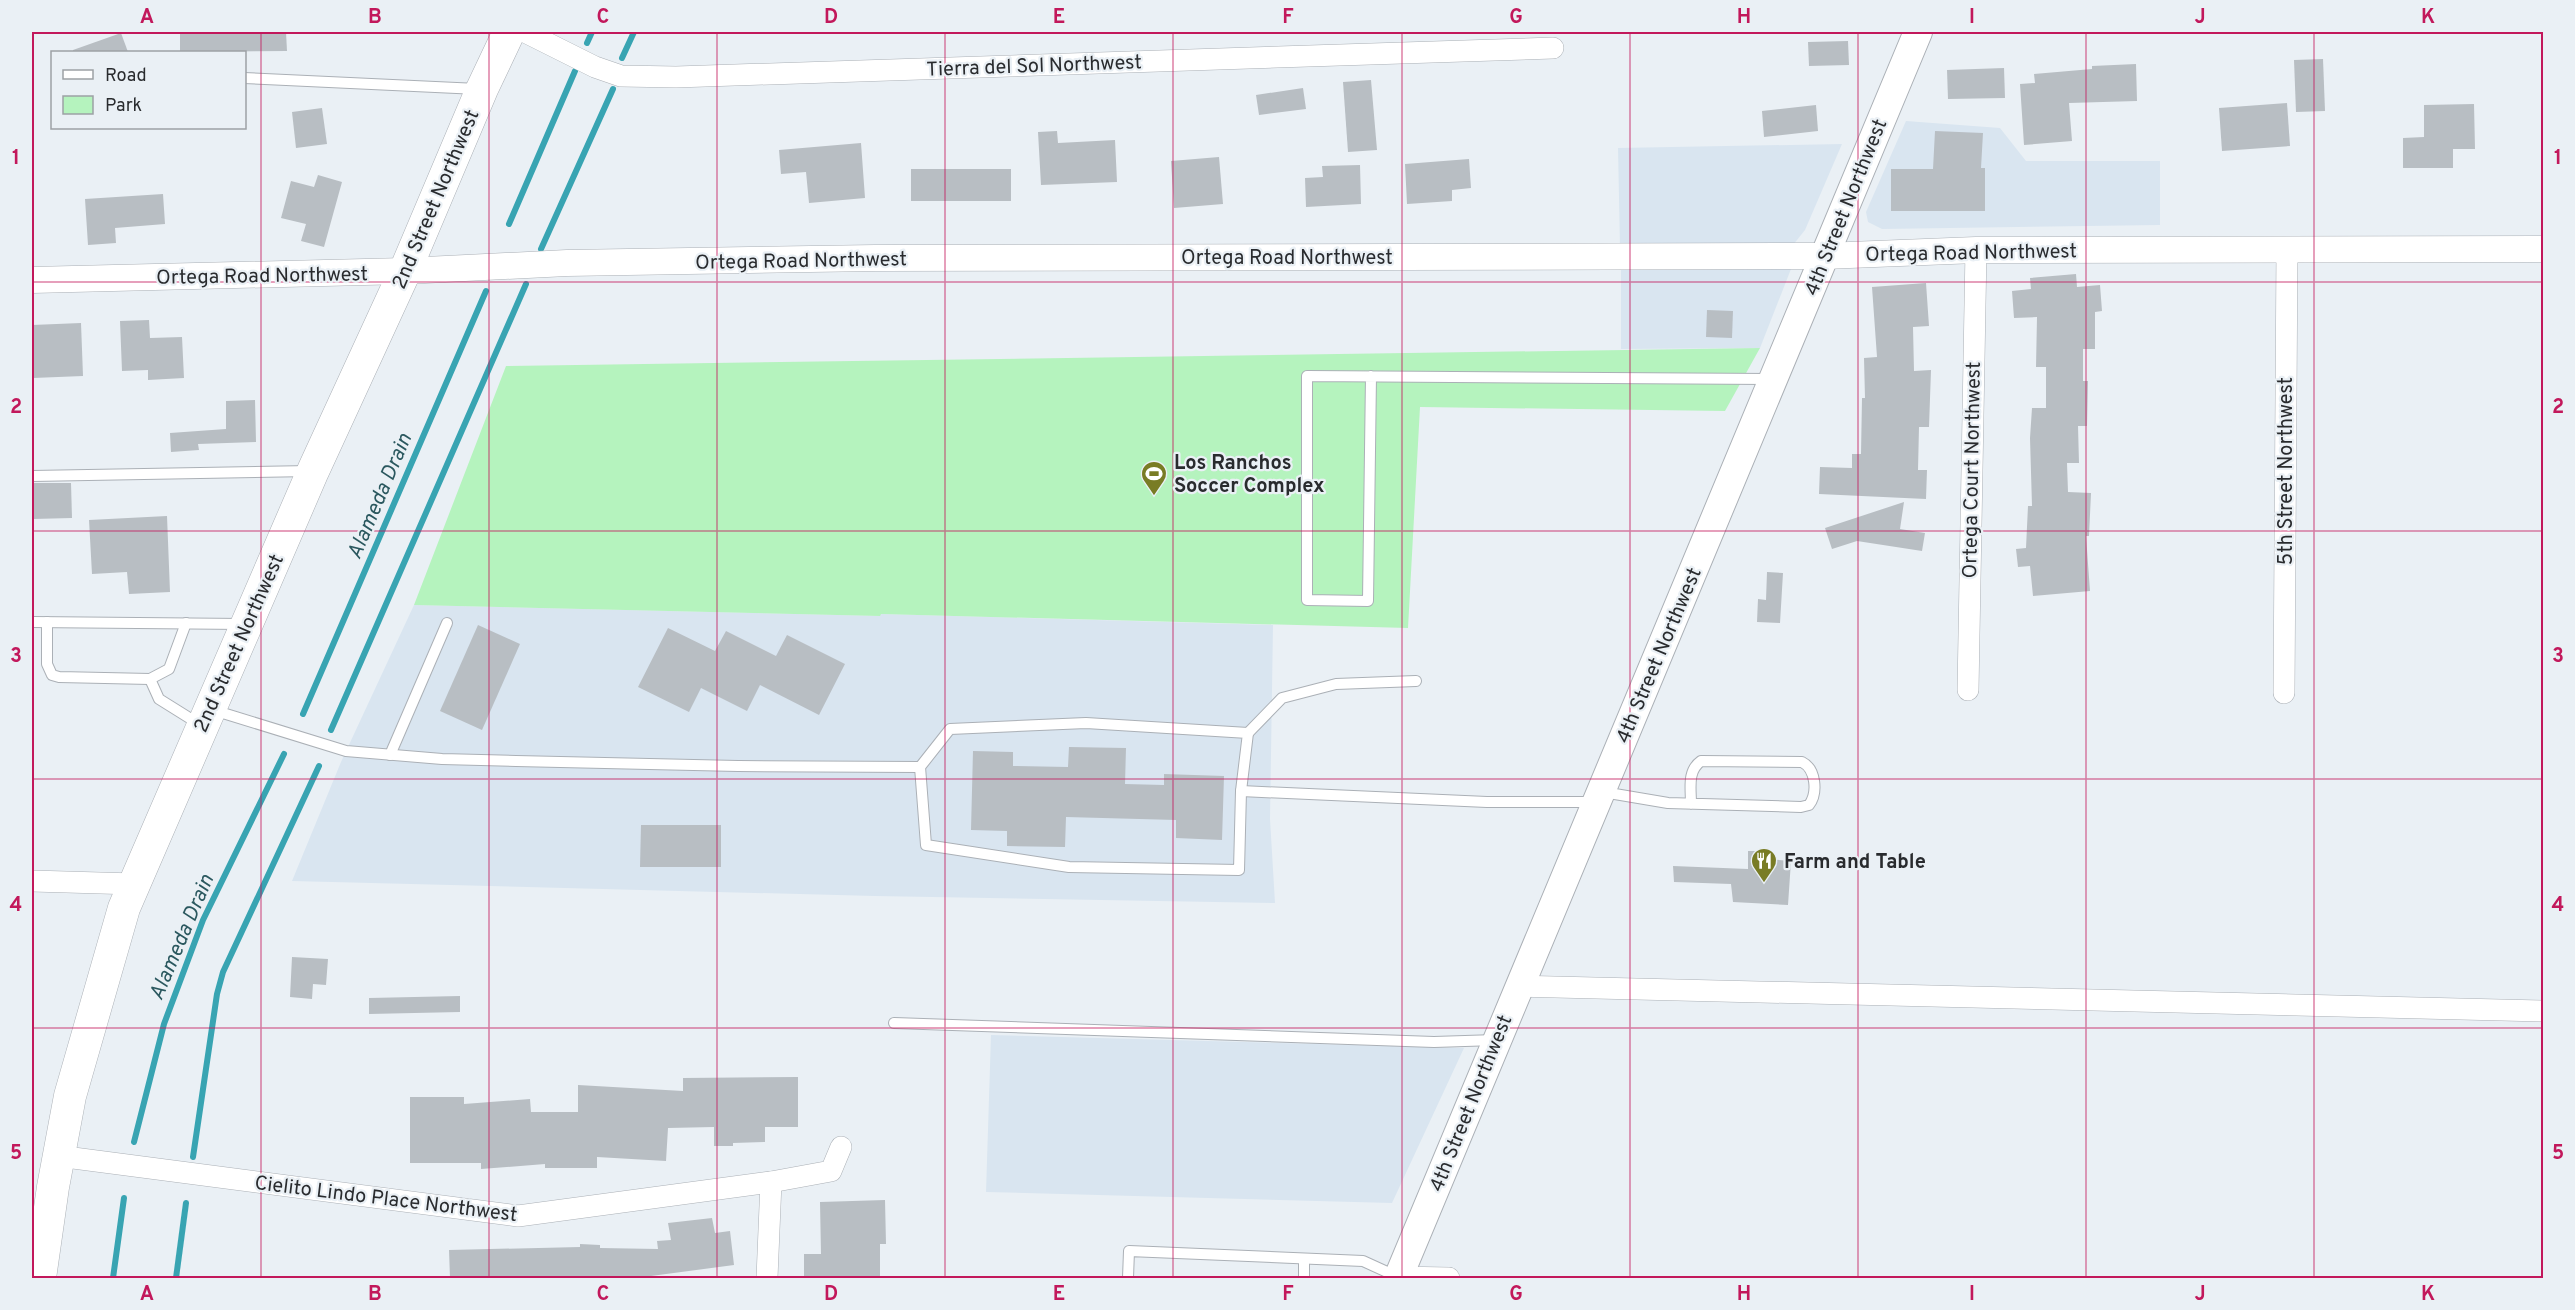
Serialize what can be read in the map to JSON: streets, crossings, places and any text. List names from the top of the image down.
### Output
{
  "streets": {
    "main road": ["2nd Street Northwest", "4th Street Northwest"],
    "street": [
      "Tierra del Sol Northwest",
      "Ortega Road Northwest",
      "Ortega Court Northwest",
      "5th Street Northwest",
      "Cielito Lindo Place Northwest"
    ]
  },
  "crossings": [
    ["2nd Street Northwest", "Ortega Road Northwest"],
    ["2nd Street Northwest", "Cielito Lindo Place Northwest"],
    ["4th Street Northwest", "Ortega Road Northwest"],
    ["Ortega Road Northwest", "Ortega Court Northwest"],
    ["Ortega Road Northwest", "5th Street Northwest"]
  ],
  "water": ["Alameda Drain"],
  "places": {
    "sports": ["Los Ranchos Soccer Complex"],
    "restaurant": ["Farm and Table"]
  },
  "legend": ["Road", "Park"],
  "grid": {
    "columns": [
      "A",
      "B",
      "C",
      "D",
      "E",
      "F",
      "G",
      "H",
      "I",
      "J",
      "K"
    ],
    "rows": [
      "1",
      "2",
      "3",
      "4",
      "5"
    ]
  }
}
